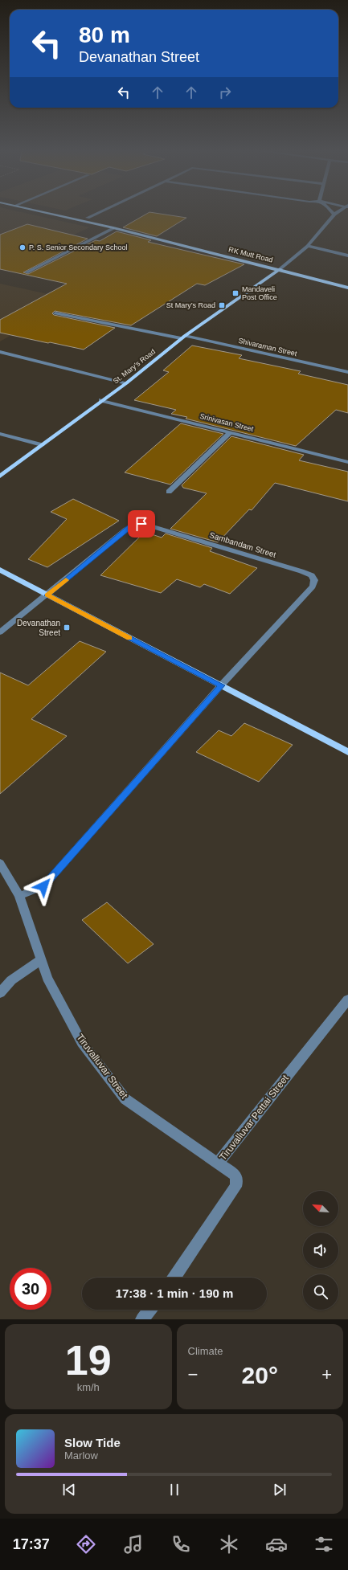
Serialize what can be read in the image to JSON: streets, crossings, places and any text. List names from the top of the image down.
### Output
{
  "streets": {
    "main road": ["RK Mutt Road", "St. Mary's Road"],
    "street": [
      "Shivaraman Street",
      "Srinivasan Street",
      "Sambandam Street",
      "Tiruvalluvar Street",
      "Tiruvalluvar Pettai Street"
    ]
  },
  "crossings": [
    ["RK Mutt Road", "St. Mary's Road"],
    ["Shivaraman Street", "St. Mary's Road"],
    ["St. Mary's Road", "Srinivasan Street"],
    ["Tiruvalluvar Street", "Tiruvalluvar Pettai Street"]
  ],
  "places": {
    "other": ["P. S. Senior Secondary School"],
    "transit": ["Mandaveli Post Office", "St Mary’s Road", "Devanathan Street"]
  },
  "north": "top left",
  "page": {
    "turn": ["80 m", "Devanathan Street"],
    "limit": "30",
    "trip": "17:38 · 1 min · 190 m",
    "tile": [
      ["19", "km/h"],
      "Climate"
    ],
    "heat": ["−", "20°", "+"],
    "song": ["Slow Tide", "Marlow"],
    "tabs": "17:37"
  }
}
